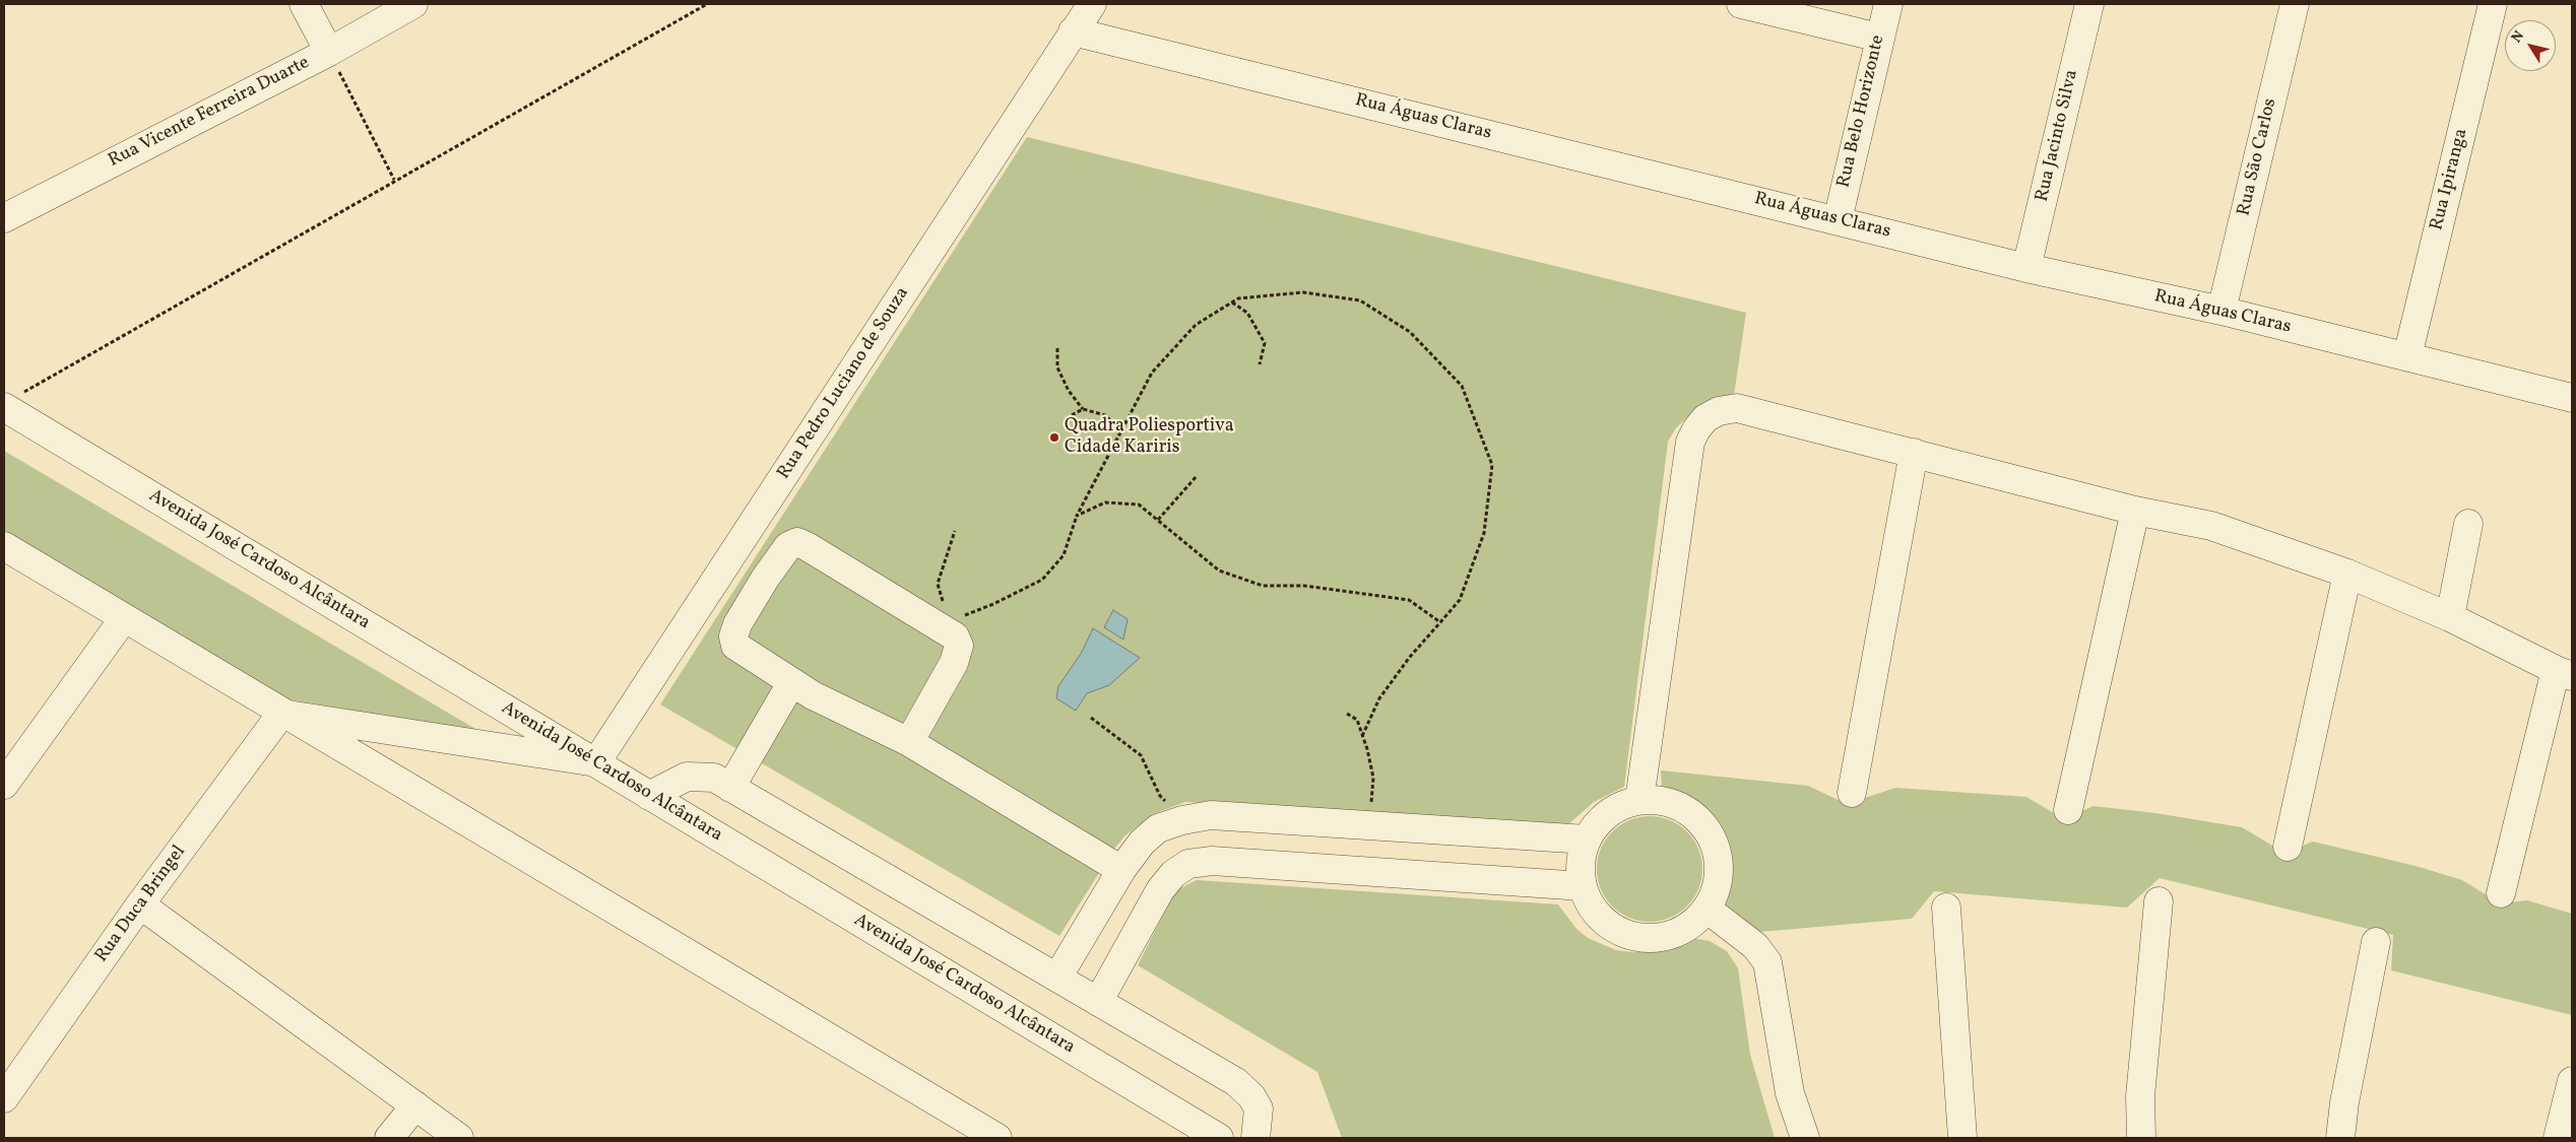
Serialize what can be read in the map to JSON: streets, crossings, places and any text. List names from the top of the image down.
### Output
{
  "streets": {
    "street": [
      "Rua Belo Horizonte",
      "Rua Vicente Ferreira Duarte",
      "Rua Águas Claras",
      "Rua Jacinto Silva",
      "Rua São Carlos",
      "Rua Ipiranga",
      "Rua Pedro Luciano de Souza",
      "Avenida José Cardoso Alcântara",
      "Rua Duca Bringel"
    ]
  },
  "crossings": [
    ["Rua Belo Horizonte", "Rua Águas Claras"],
    ["Rua Águas Claras", "Rua Jacinto Silva"],
    ["Rua Águas Claras", "Rua São Carlos"],
    ["Rua Águas Claras", "Rua Ipiranga"],
    ["Rua Águas Claras", "Rua Pedro Luciano de Souza"],
    ["Rua Pedro Luciano de Souza", "Avenida José Cardoso Alcântara"]
  ],
  "places": ["Quadra Poliesportiva Cidade Kariris"],
  "north": "top left"
}
